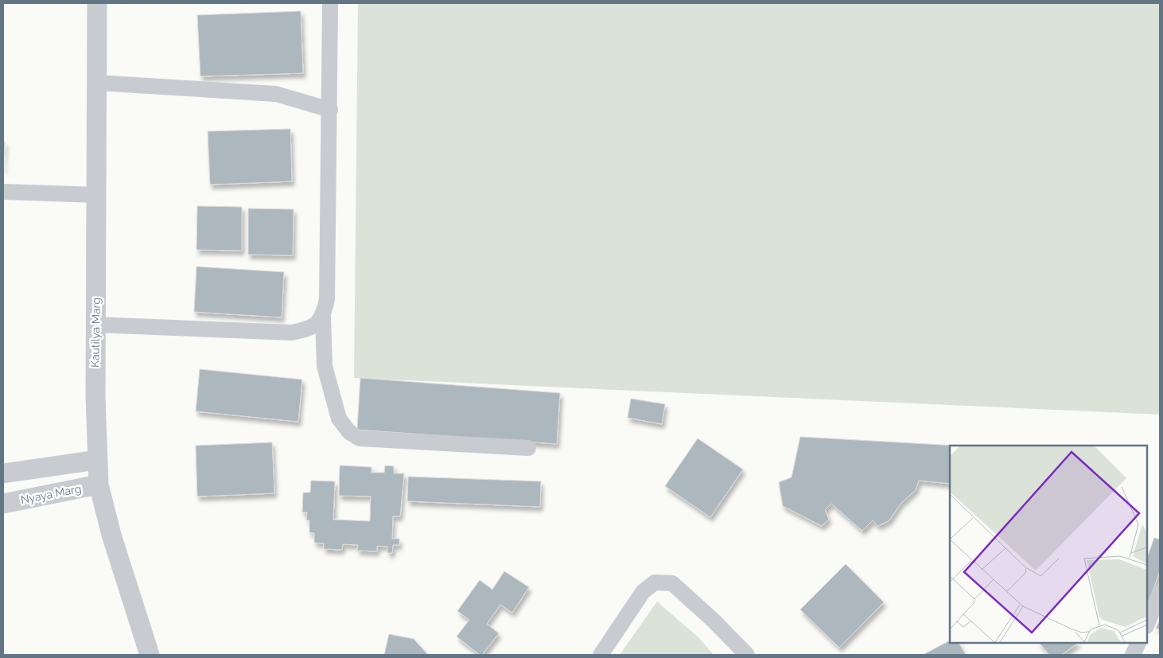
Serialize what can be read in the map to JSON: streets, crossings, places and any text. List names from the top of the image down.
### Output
{
  "streets": {
    "street": ["Kautilya Marg", "Nyaya Marg"]
  },
  "crossings": [
    ["Kautilya Marg", "Nyaya Marg"]
  ]
}
